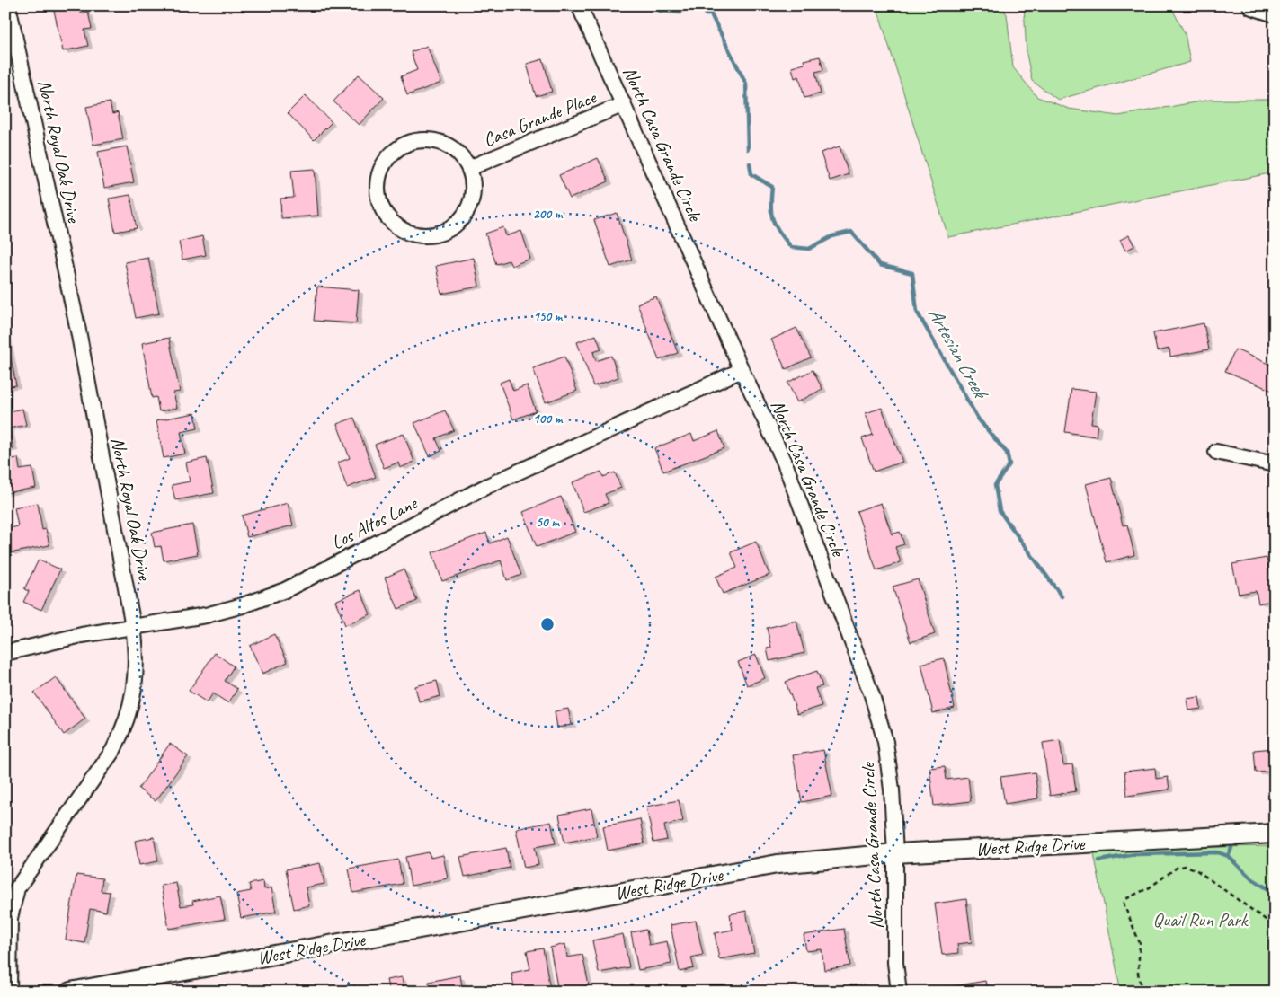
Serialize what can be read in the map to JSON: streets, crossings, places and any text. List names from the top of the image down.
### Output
{
  "streets": {
    "street": [
      "Casa Grande Place",
      "North Casa Grande Circle",
      "North Royal Oak Drive",
      "Los Altos Lane",
      "West Ridge Drive"
    ]
  },
  "crossings": [
    ["Casa Grande Place", "North Casa Grande Circle"],
    ["North Casa Grande Circle", "Los Altos Lane"],
    ["North Casa Grande Circle", "West Ridge Drive"],
    ["North Royal Oak Drive", "Los Altos Lane"]
  ],
  "water": ["Artesian Creek"],
  "parks": ["Quail Run Park"],
  "rings": [
    "200 m",
    "150 m",
    "100 m",
    "50 m"
  ]
}
